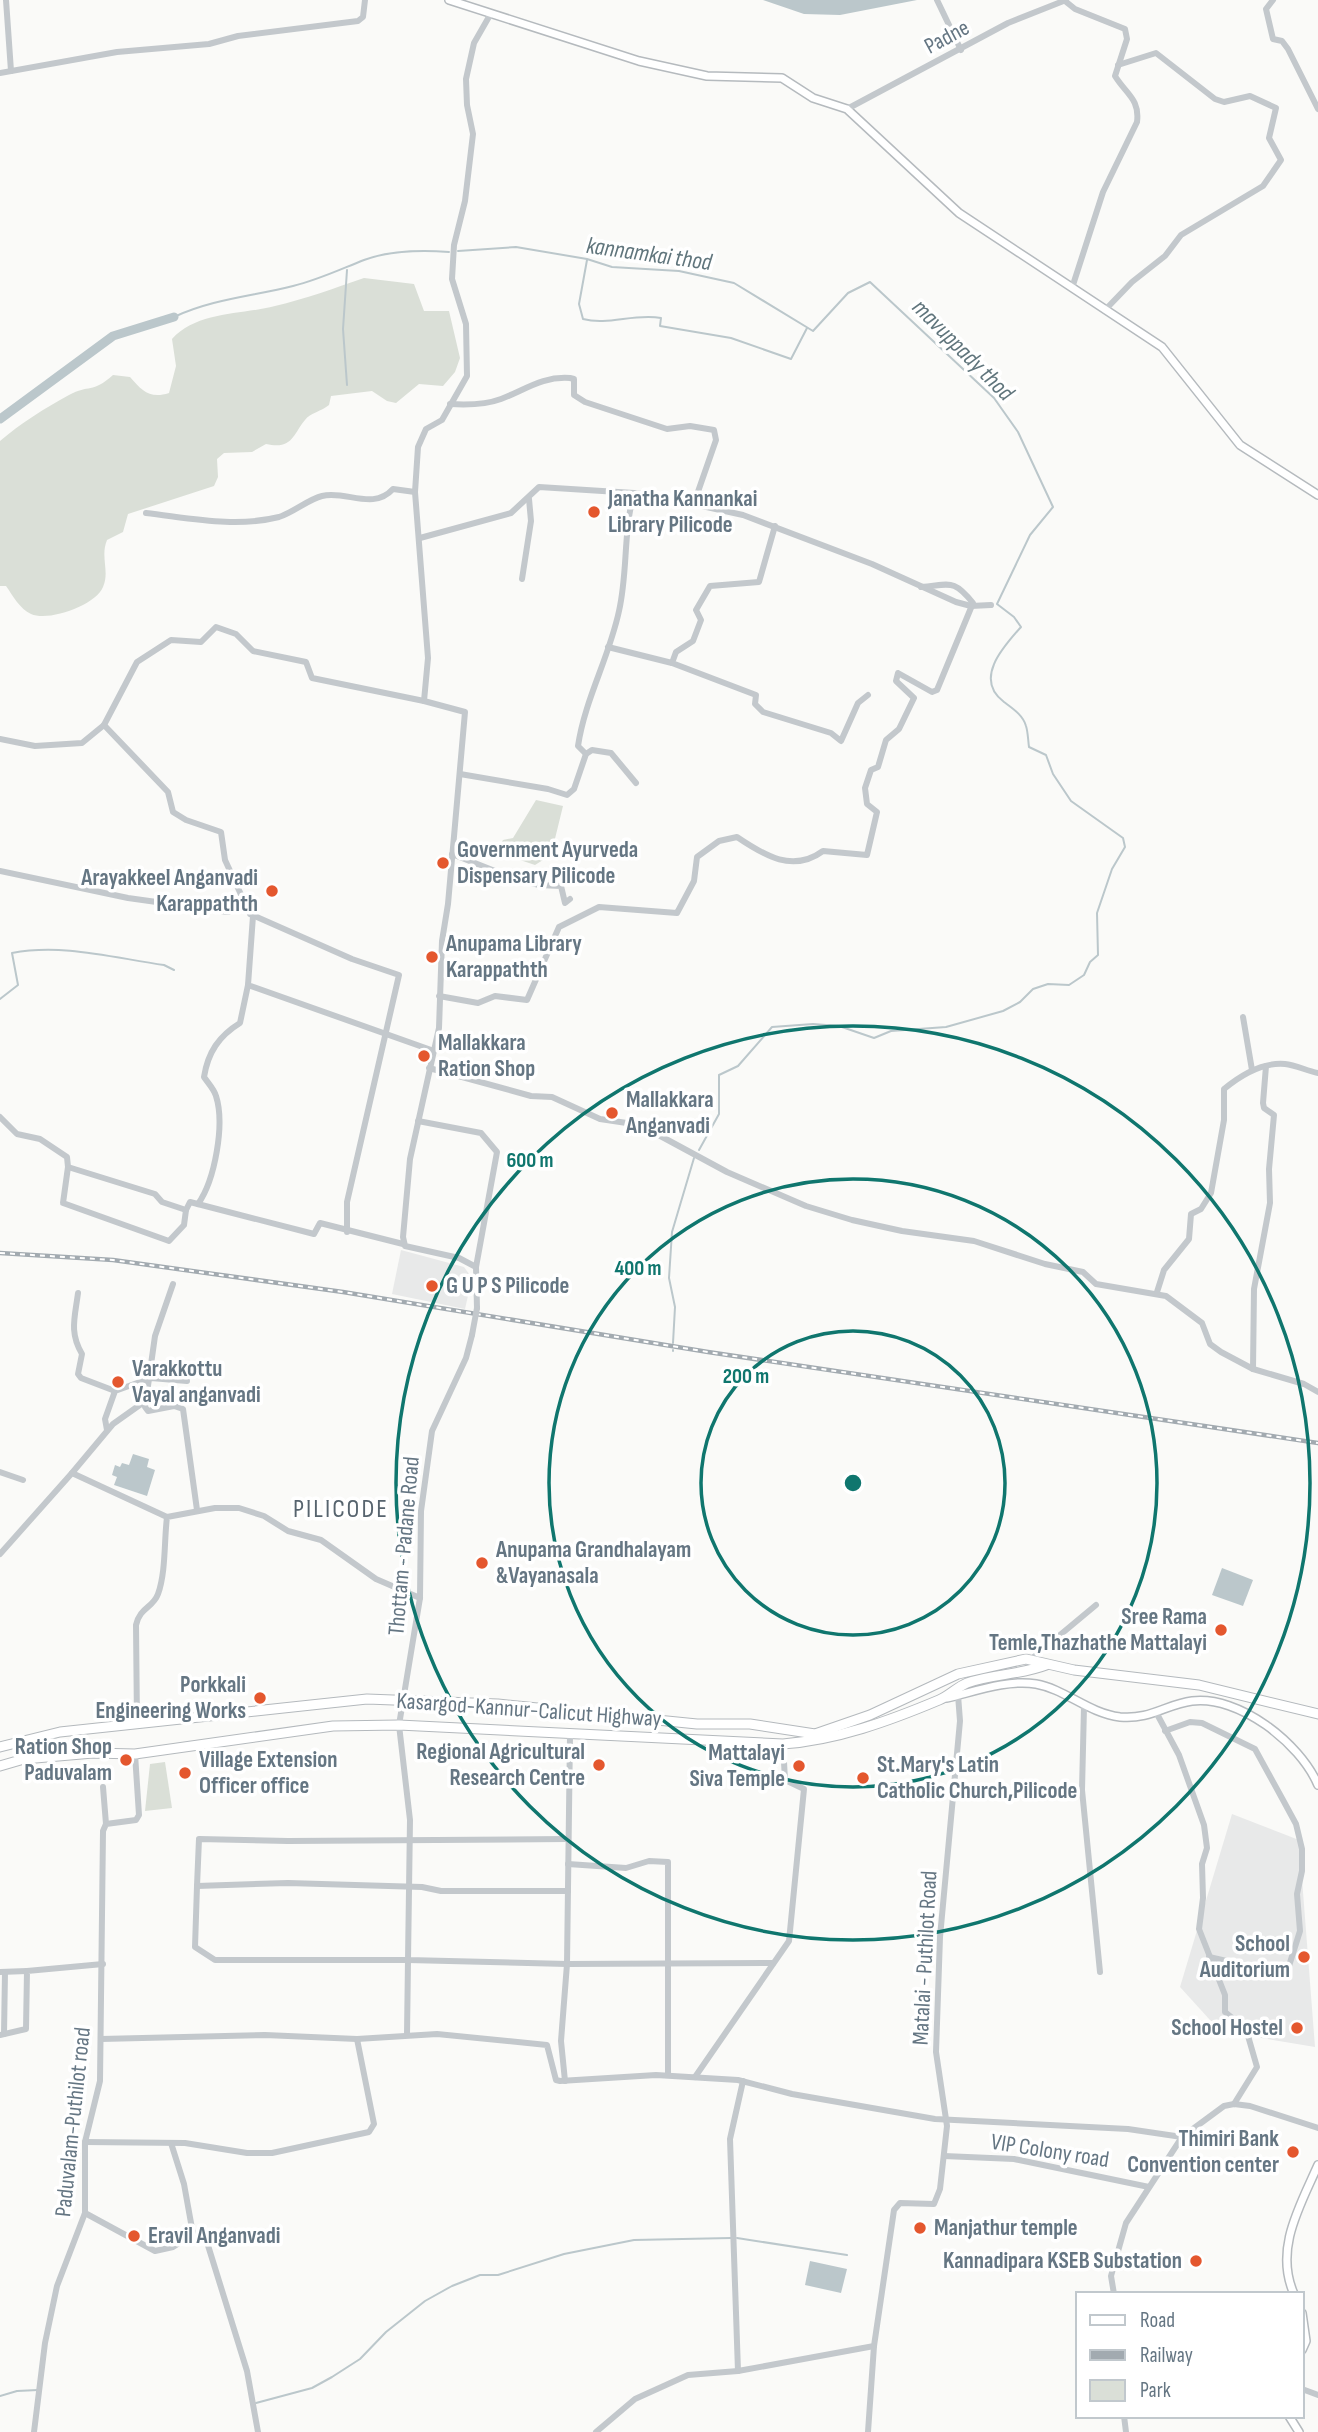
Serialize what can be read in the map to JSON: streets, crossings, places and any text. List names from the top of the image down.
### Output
{
  "streets": {
    "highway": ["Kasargod-Kannur-Calicut Highway"],
    "street": [
      "Padne",
      "Thottam - Padane Road",
      "Matalai - Puthilot Road",
      "Paduvalam-Puthilot road",
      "VIP Colony road"
    ]
  },
  "crossings": [
    ["Thottam - Padane Road", "Kasargod-Kannur-Calicut Highway"],
    ["Kasargod-Kannur-Calicut Highway", "Matalai - Puthilot Road"],
    ["Matalai - Puthilot Road", "VIP Colony road"]
  ],
  "districts": ["PILICODE"],
  "water": ["kannamkai thod", "mavuppady thod"],
  "places": [
    "Janatha Kannankai Library Pilicode",
    "Government Ayurveda Dispensary Pilicode",
    "Arayakkeel Anganvadi Karappathth",
    "Anupama Library Karappathth",
    "Mallakkara Ration Shop",
    "Mallakkara Anganvadi",
    "G U P S Pilicode",
    "Varakkottu Vayal anganvadi",
    "Anupama Grandhalayam &Vayanasala",
    "Sree Rama Temle,Thazhathe Mattalayi",
    "Porkkali Engineering Works",
    "Ration Shop Paduvalam",
    "Regional Agricultural Research Centre",
    "Mattalayi Siva Temple",
    "Village Extension Officer office",
    "St.Mary's Latin Catholic Church,Pilicode",
    "School Auditorium",
    "School Hostel",
    "Thimiri Bank Convention center",
    "Manjathur temple",
    "Eravil Anganvadi",
    "Kannadipara KSEB Substation"
  ],
  "legend": ["Road", "Railway", "Park"],
  "rings": ["600 m", "400 m", "200 m"]
}
